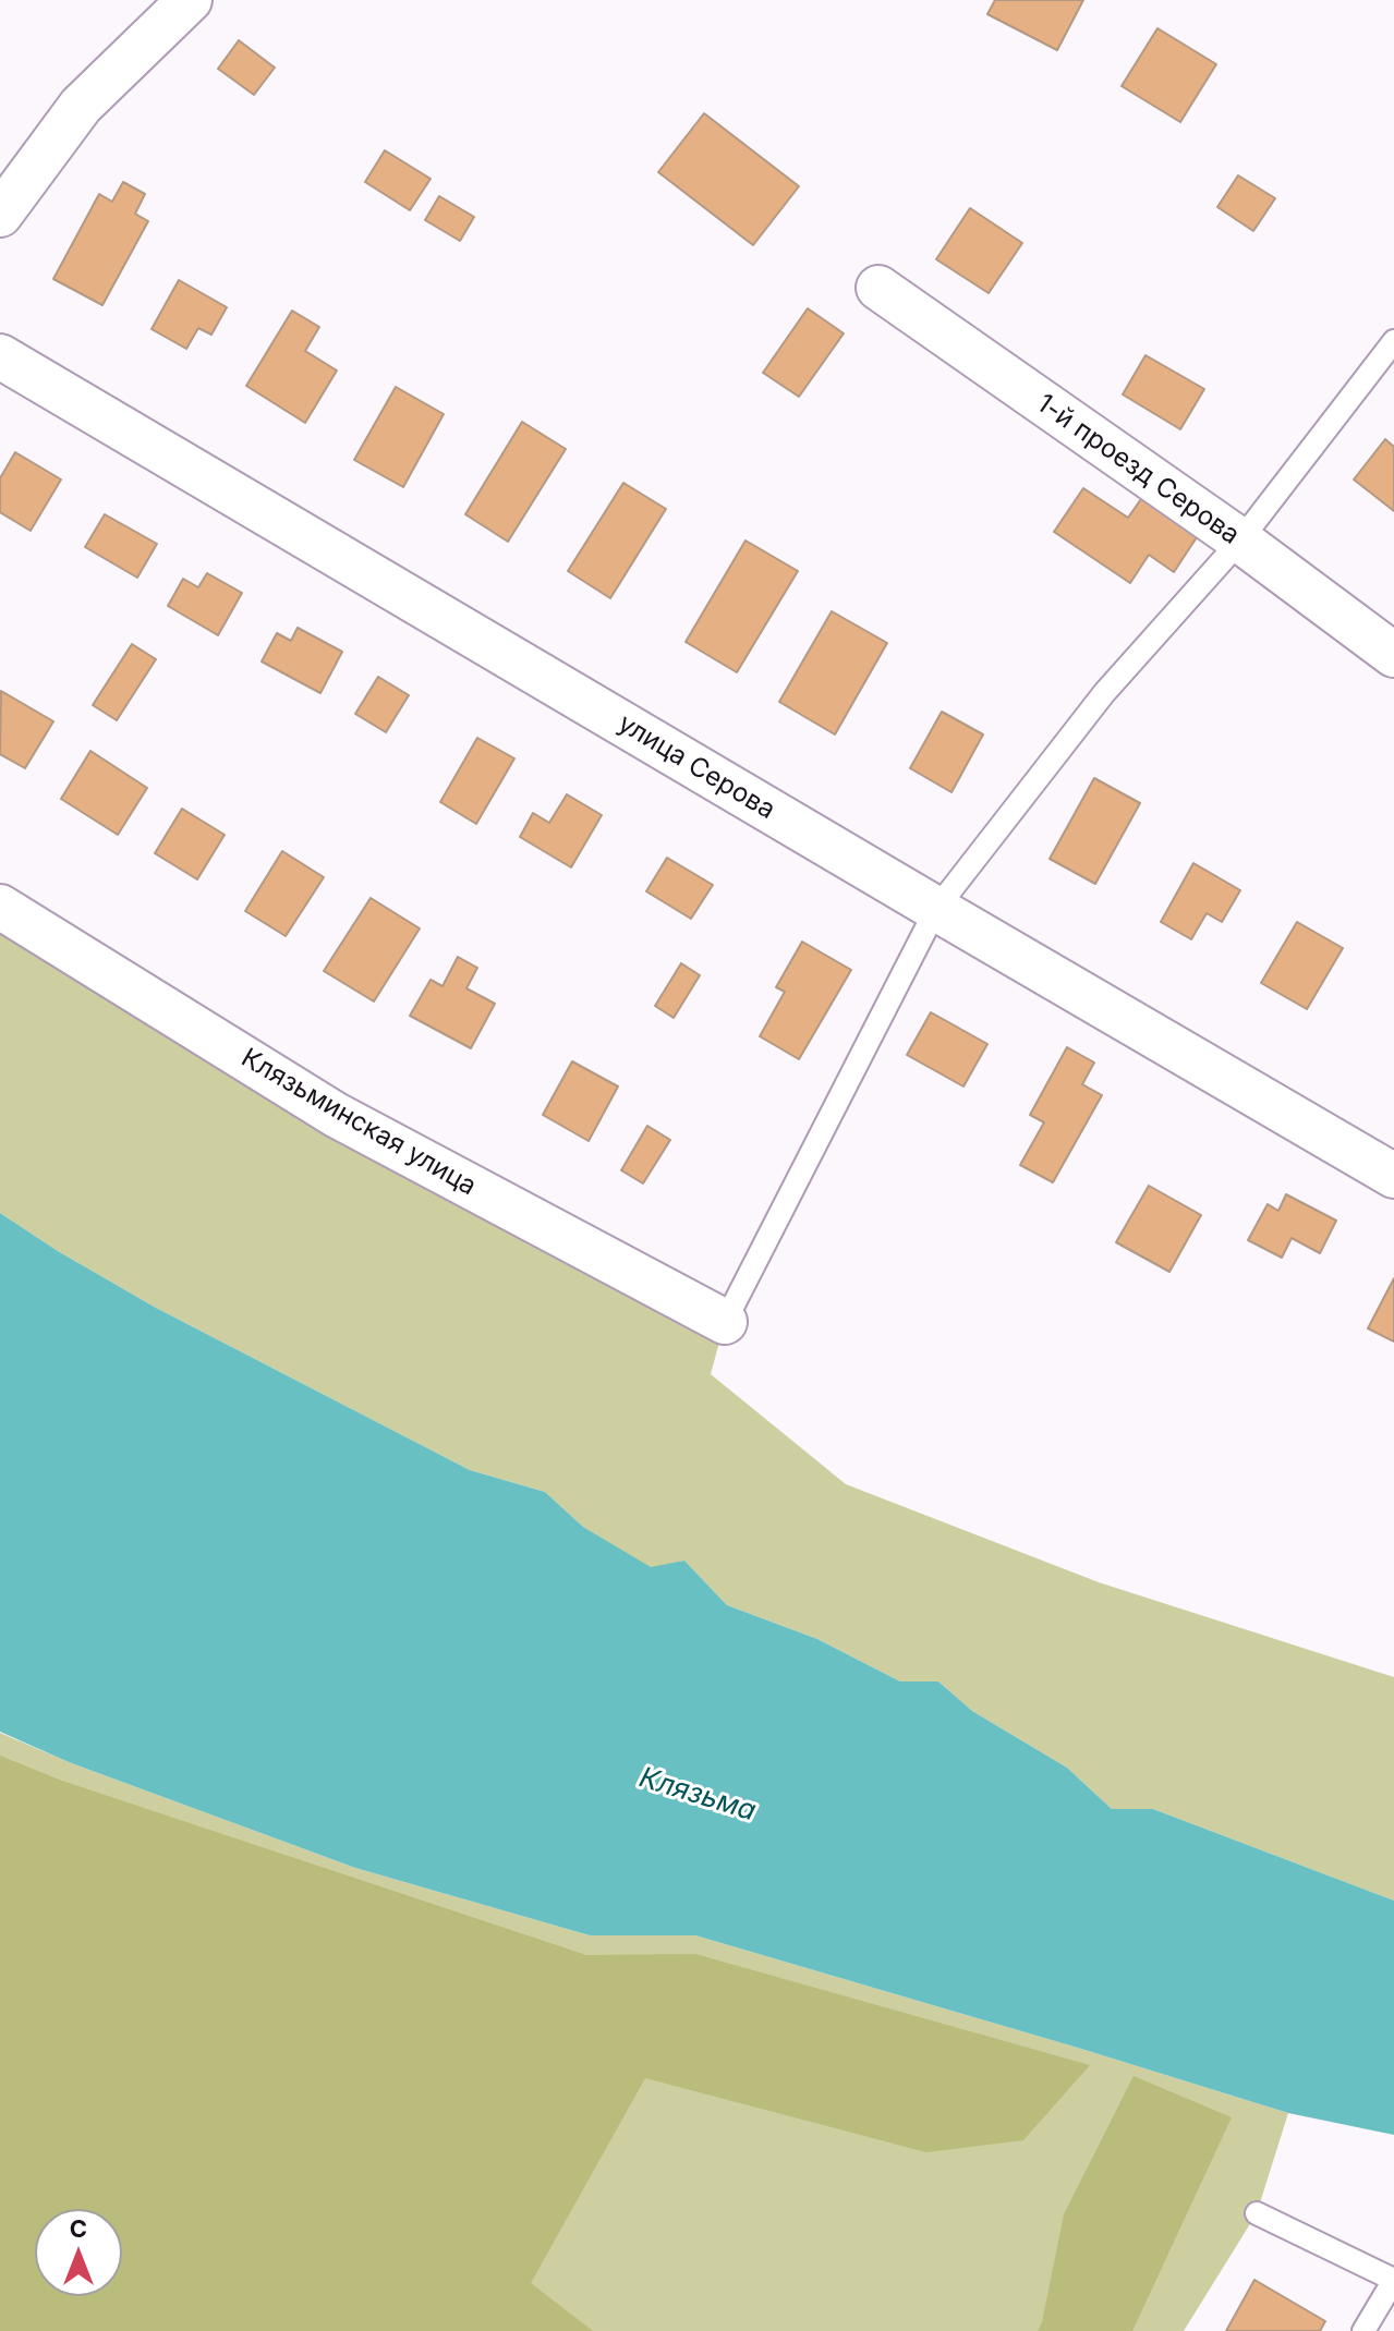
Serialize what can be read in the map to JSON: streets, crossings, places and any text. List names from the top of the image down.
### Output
{
  "streets": {
    "street": ["1-й проезд Серова", "улица Серова", "Клязьминская улица"]
  },
  "water": ["Клязьма"],
  "north": "top"
}
